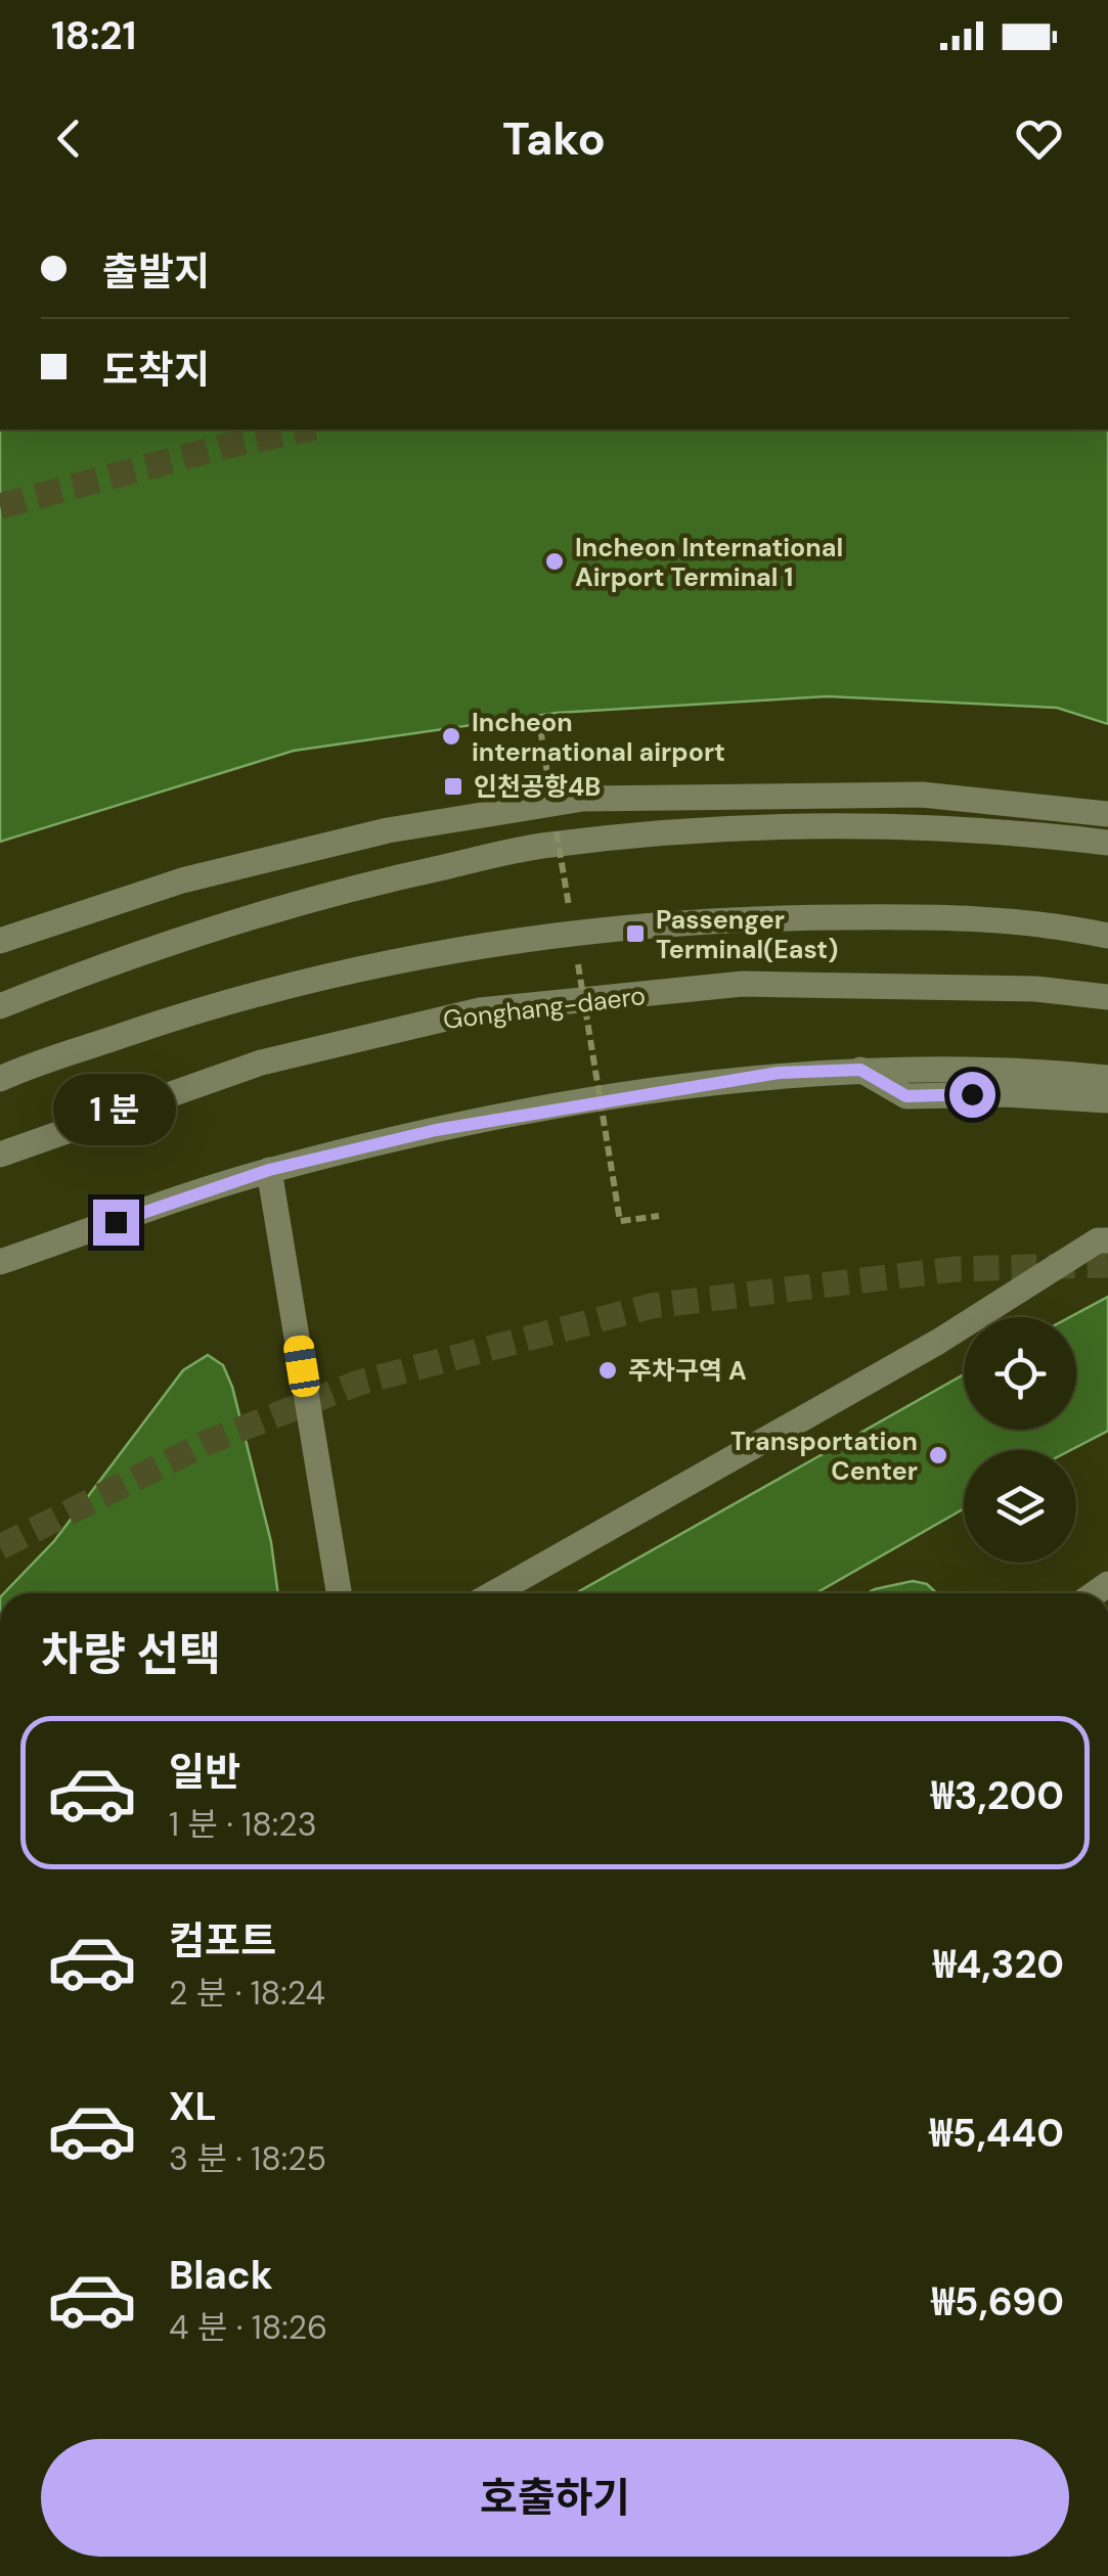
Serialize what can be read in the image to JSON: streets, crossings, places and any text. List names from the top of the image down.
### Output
{
  "streets": {
    "street": ["Gonghang-daero"]
  },
  "places": {
    "other": [
      "Incheon International Airport Terminal 1",
      "Incheon international airport",
      "주차구역 A",
      "Transportation Center"
    ],
    "transit": ["인천공항4B", "Passenger Terminal(East)"]
  },
  "page": {
    "status": "18:21",
    "header": "Tako",
    "banner": ["출발지", "도착지"],
    "bubble": "1 분",
    "heading": "차량 선택",
    "list": [
      {
        "name": "일반",
        "note": "1 분 · 18:23",
        "value": "₩3,200"
      },
      {
        "name": "컴포트",
        "note": "2 분 · 18:24",
        "value": "₩4,320"
      },
      {
        "name": "XL",
        "note": "3 분 · 18:25",
        "value": "₩5,440"
      },
      {
        "name": "Black",
        "note": "4 분 · 18:26",
        "value": "₩5,690"
      }
    ],
    "buttons": "호출하기"
  }
}
